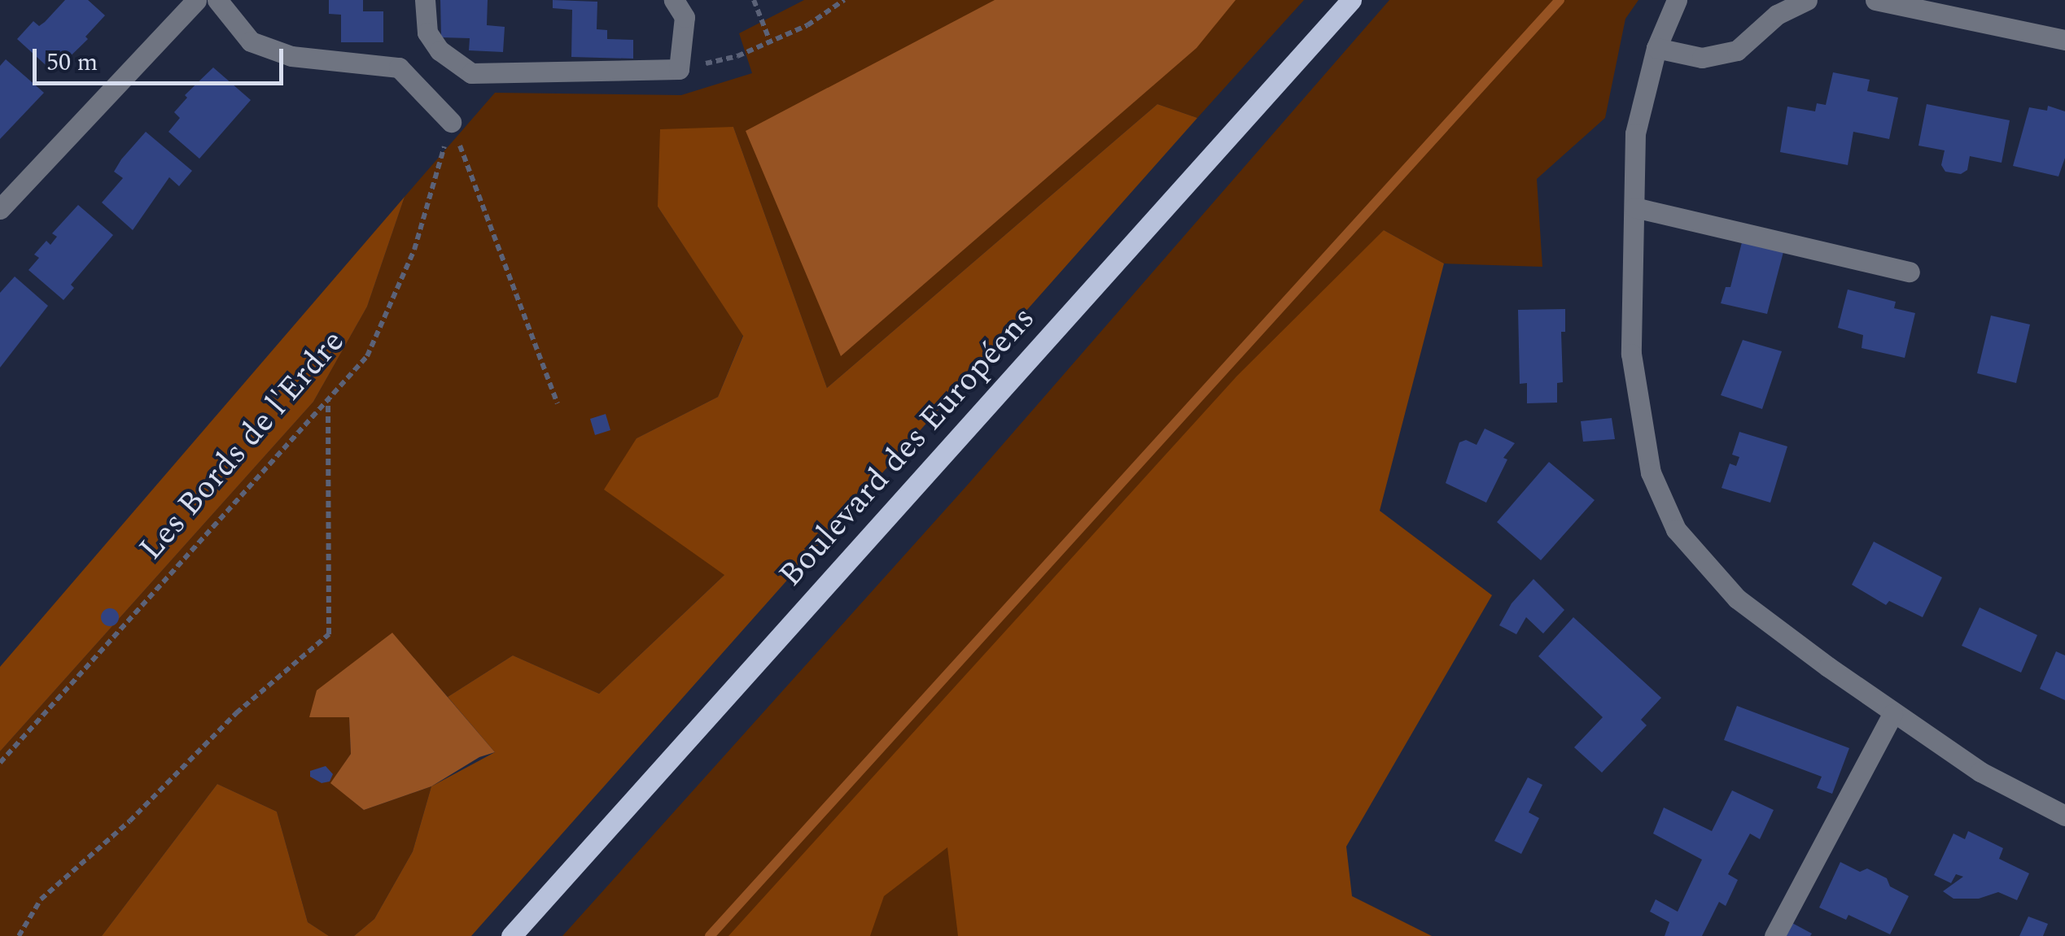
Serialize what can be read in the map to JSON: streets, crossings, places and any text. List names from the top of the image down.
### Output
{
  "streets": {
    "main road": ["Boulevard des Européens"],
    "path": ["Les Bords de l'Erdre"]
  },
  "scale_bar": "50 m"
}
